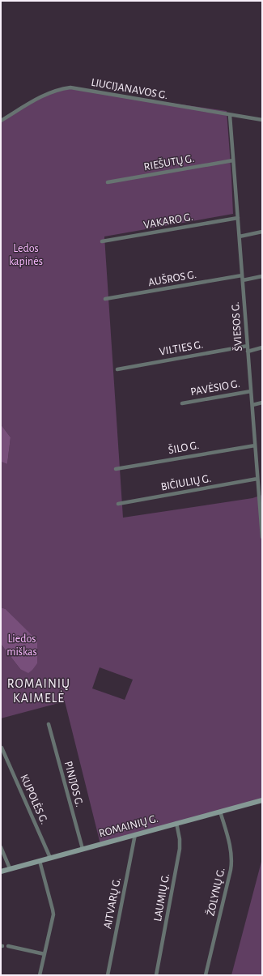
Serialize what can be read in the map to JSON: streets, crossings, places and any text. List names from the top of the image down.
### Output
{
  "streets": {
    "main road": ["ROMAINIŲ G."],
    "street": [
      "LIUCIJANAVOS G.",
      "RIEŠUTŲ G.",
      "VAKARO G.",
      "AUŠROS G.",
      "ŠVIESOS G.",
      "VILTIES G.",
      "PAVĖSIO G.",
      "ŠILO G.",
      "BIČIULIŲ G.",
      "PINIJOS G.",
      "KUPOLĖS G.",
      "ŽOLYNŲ G.",
      "LAUMIŲ G.",
      "AITVARŲ G."
    ]
  },
  "crossings": [
    ["LIUCIJANAVOS G.", "ŠVIESOS G."],
    ["RIEŠUTŲ G.", "ŠVIESOS G."],
    ["VAKARO G.", "ŠVIESOS G."],
    ["AUŠROS G.", "ŠVIESOS G."],
    ["ŠVIESOS G.", "VILTIES G."],
    ["ŠVIESOS G.", "PAVĖSIO G."],
    ["ŠVIESOS G.", "ŠILO G."],
    ["ŠVIESOS G.", "BIČIULIŲ G."],
    ["PINIJOS G.", "ROMAINIŲ G."],
    ["KUPOLĖS G.", "ROMAINIŲ G."],
    ["ROMAINIŲ G.", "ŽOLYNŲ G."],
    ["ROMAINIŲ G.", "LAUMIŲ G."],
    ["ROMAINIŲ G.", "AITVARŲ G."]
  ],
  "districts": ["ROMAINIŲ KAIMELĖ"],
  "parks": ["Ledos kapinės", "Liedos miškas"]
}
